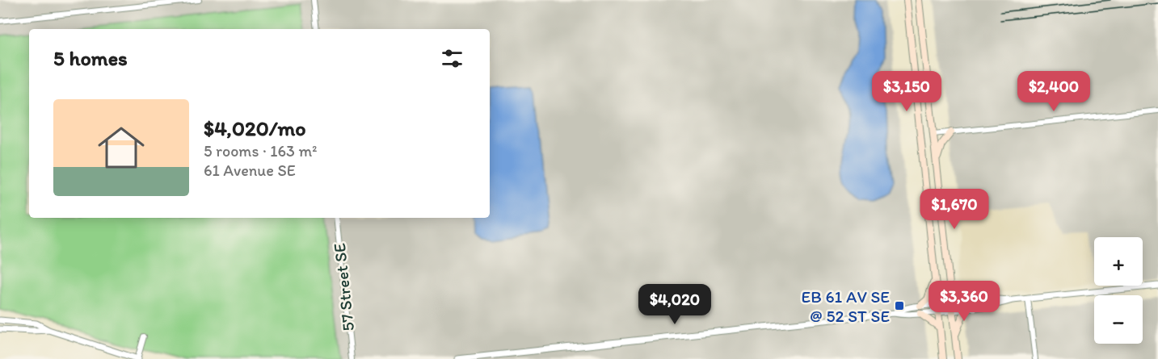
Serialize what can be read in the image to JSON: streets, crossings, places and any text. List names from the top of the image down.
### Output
{
  "streets": {
    "street": ["57 Street SE"]
  },
  "places": {
    "transit": ["EB 61 AV SE @ 52 ST SE"]
  },
  "page": {
    "heading": "5 homes",
    "price": [
      "$3,150",
      "$2,400",
      "$1,670",
      "$3,360",
      "$4,020"
    ],
    "list": [
      {
        "name": "$4,020/mo",
        "note": "5 rooms · 163 m² · 61 Avenue SE"
      }
    ],
    "map_buttons": ["+", "−"]
  }
}
